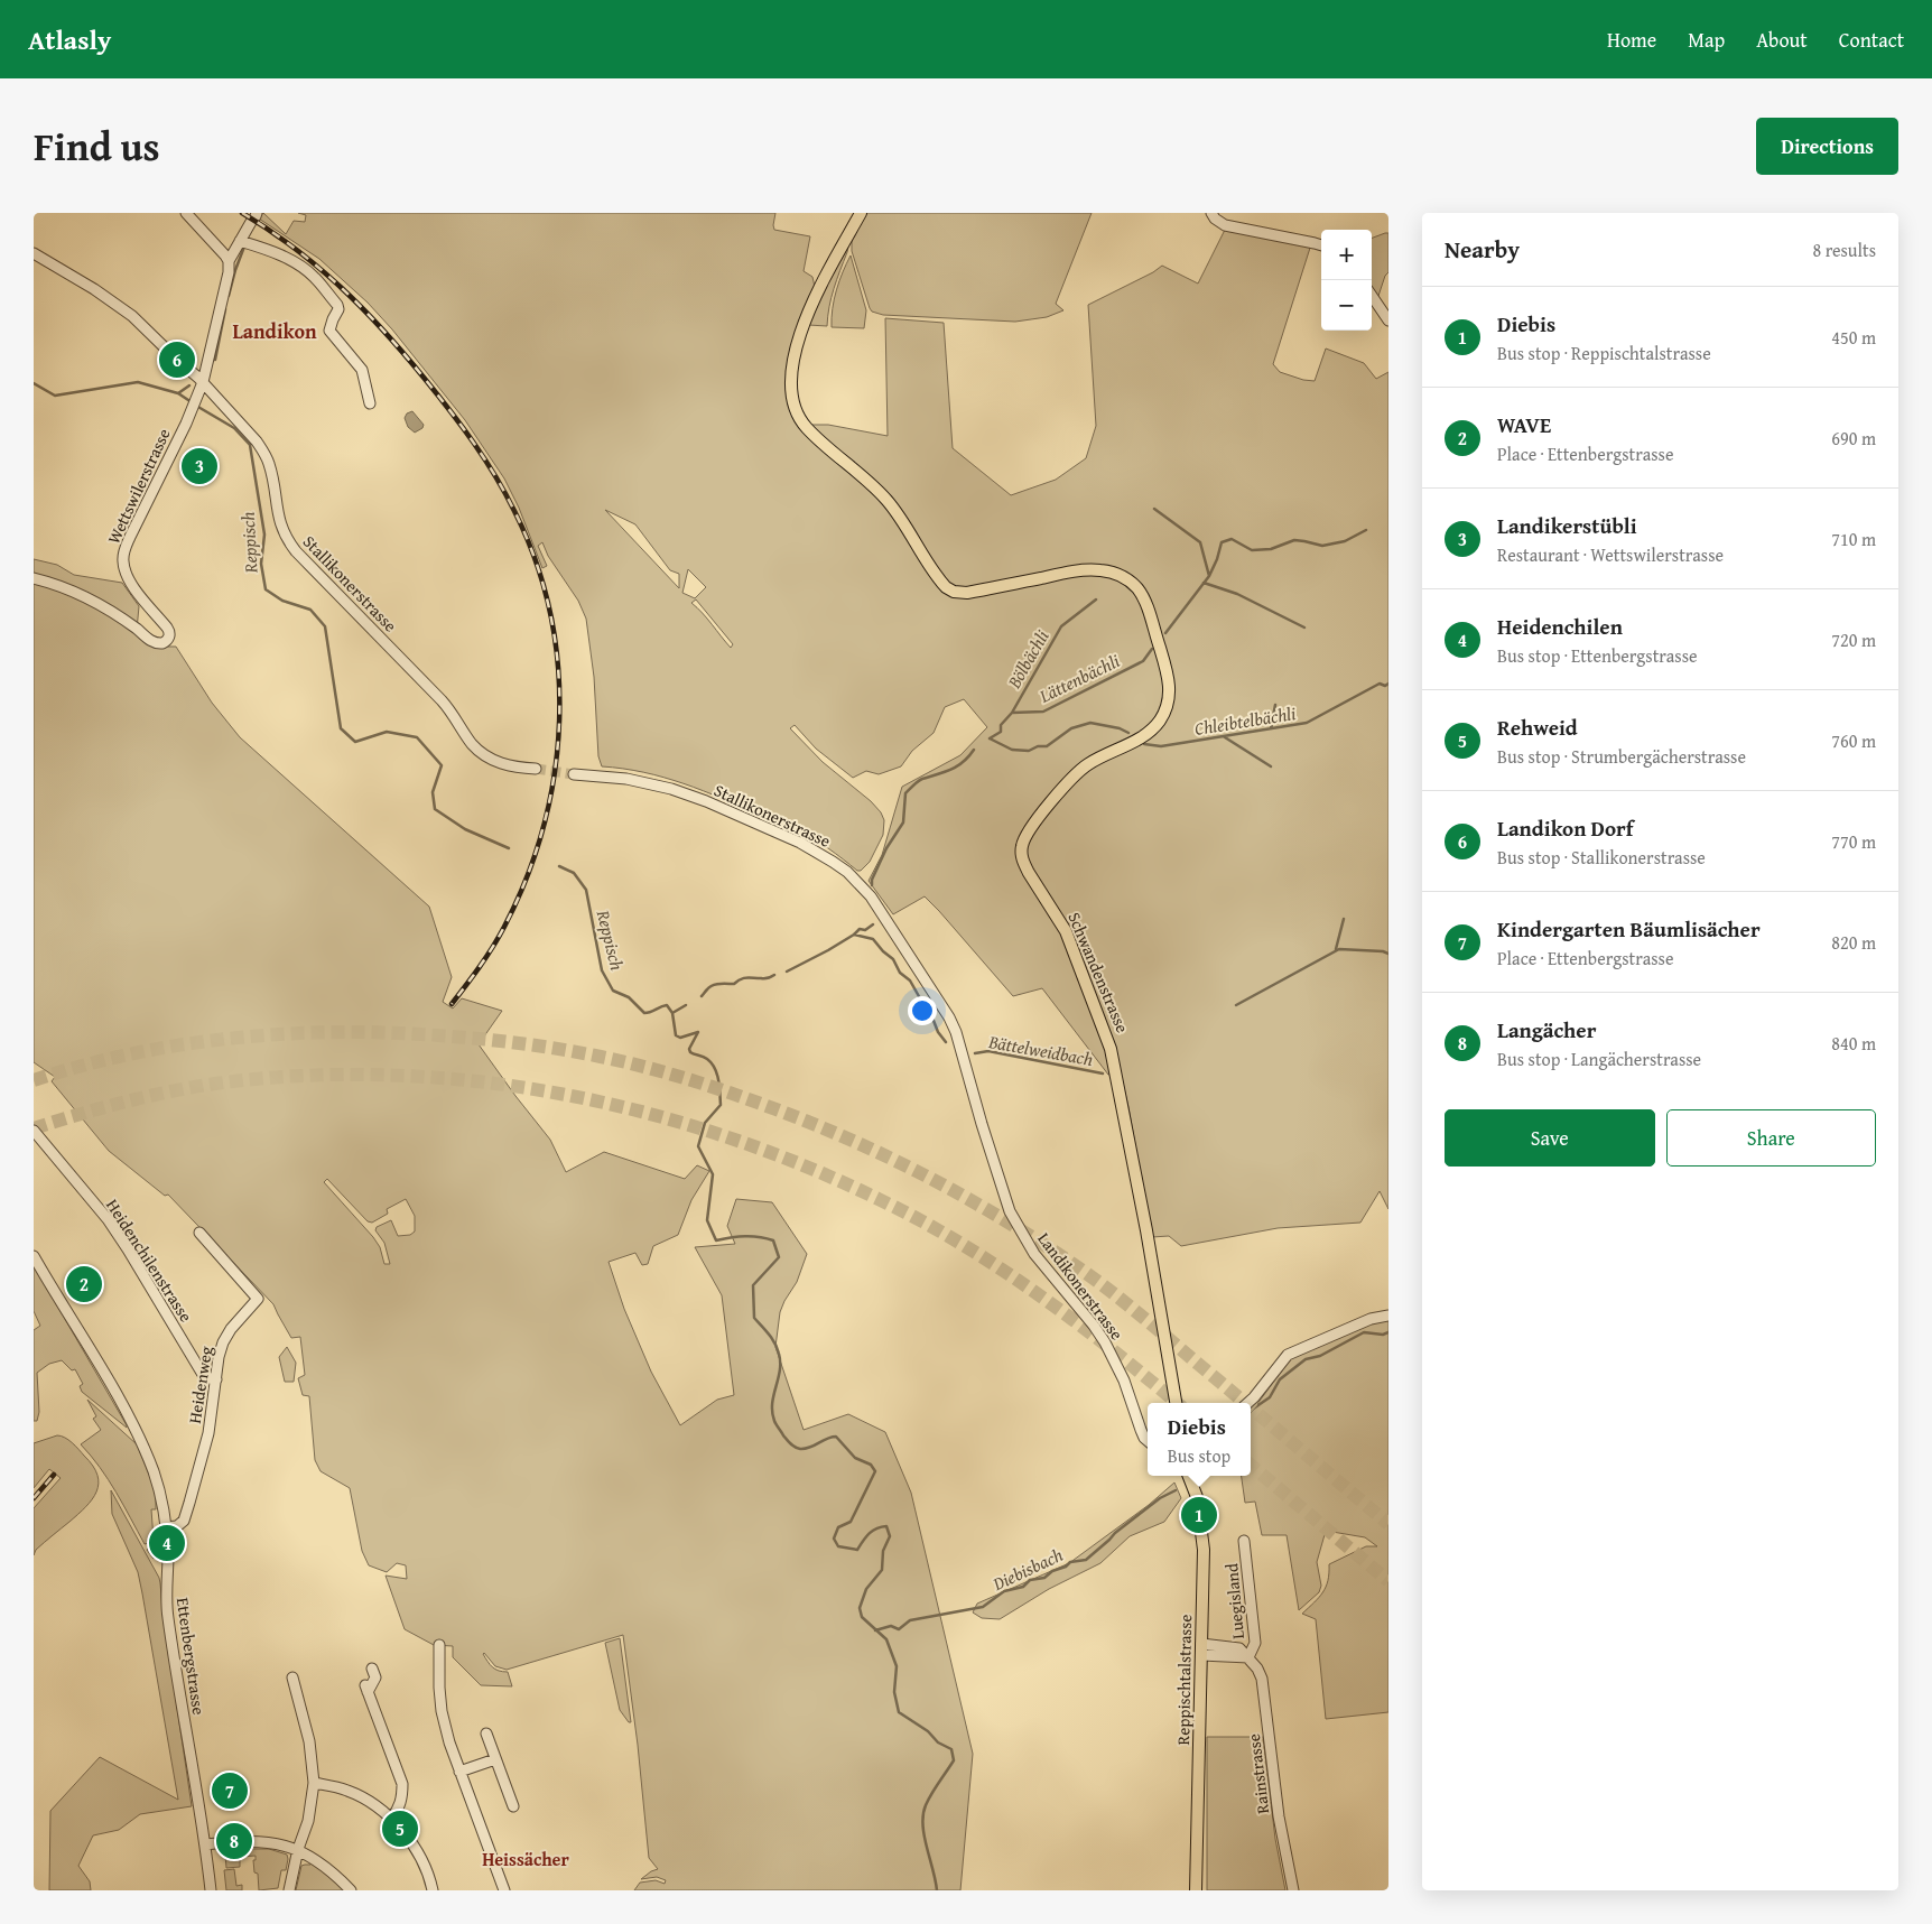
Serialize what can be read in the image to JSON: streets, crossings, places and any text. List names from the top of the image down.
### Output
{
  "streets": {
    "main road": ["Schwandenstrasse", "Reppischtalstrasse"],
    "street": [
      "Wettswilerstrasse",
      "Stallikonerstrasse",
      "Heidenchilenstrasse",
      "Landikonerstrasse",
      "Heidenweg",
      "Luegisland",
      "Ettenbergstrasse",
      "Rainstrasse"
    ]
  },
  "crossings": [
    ["Wettswilerstrasse", "Stallikonerstrasse"],
    ["Stallikonerstrasse", "Landikonerstrasse"],
    ["Heidenchilenstrasse", "Heidenweg"],
    ["Heidenweg", "Ettenbergstrasse"],
    ["Luegisland", "Rainstrasse"],
    ["Reppischtalstrasse", "Rainstrasse"]
  ],
  "districts": ["Landikon", "Heissächer"],
  "water": [
    "Reppisch",
    "Bölbächli",
    "Lättenbächli",
    "Chleibtelbächli",
    "Bättelweidbach",
    "Diebisbach"
  ],
  "page": {
    "header": "Atlasly",
    "nav": [
      "Home",
      "Map",
      "About",
      "Contact"
    ],
    "title": "Find us",
    "buttons": [
      "Directions",
      ["Save", "Share"]
    ],
    "heading": ["Nearby", "8 results"],
    "map_buttons": ["+", "−"],
    "list": [
      {
        "mark": "1",
        "name": "Diebis",
        "note": "Bus stop · Reppischtalstrasse",
        "value": "450 m"
      },
      {
        "mark": "2",
        "name": "WAVE",
        "note": "Place · Ettenbergstrasse",
        "value": "690 m"
      },
      {
        "mark": "3",
        "name": "Landikerstübli",
        "note": "Restaurant · Wettswilerstrasse",
        "value": "710 m"
      },
      {
        "mark": "4",
        "name": "Heidenchilen",
        "note": "Bus stop · Ettenbergstrasse",
        "value": "720 m"
      },
      {
        "mark": "5",
        "name": "Rehweid",
        "note": "Bus stop · Strumbergächerstrasse",
        "value": "760 m"
      },
      {
        "mark": "6",
        "name": "Landikon Dorf",
        "note": "Bus stop · Stallikonerstrasse",
        "value": "770 m"
      },
      {
        "mark": "7",
        "name": "Kindergarten Bäumlisächer",
        "note": "Place · Ettenbergstrasse",
        "value": "820 m"
      },
      {
        "mark": "8",
        "name": "Langächer",
        "note": "Bus stop · Langächerstrasse",
        "value": "840 m"
      }
    ],
    "pins": [
      "6",
      "3",
      "2",
      "1",
      "4",
      "7",
      "5",
      "8"
    ],
    "popup": ["Diebis", "Bus stop"]
  }
}
